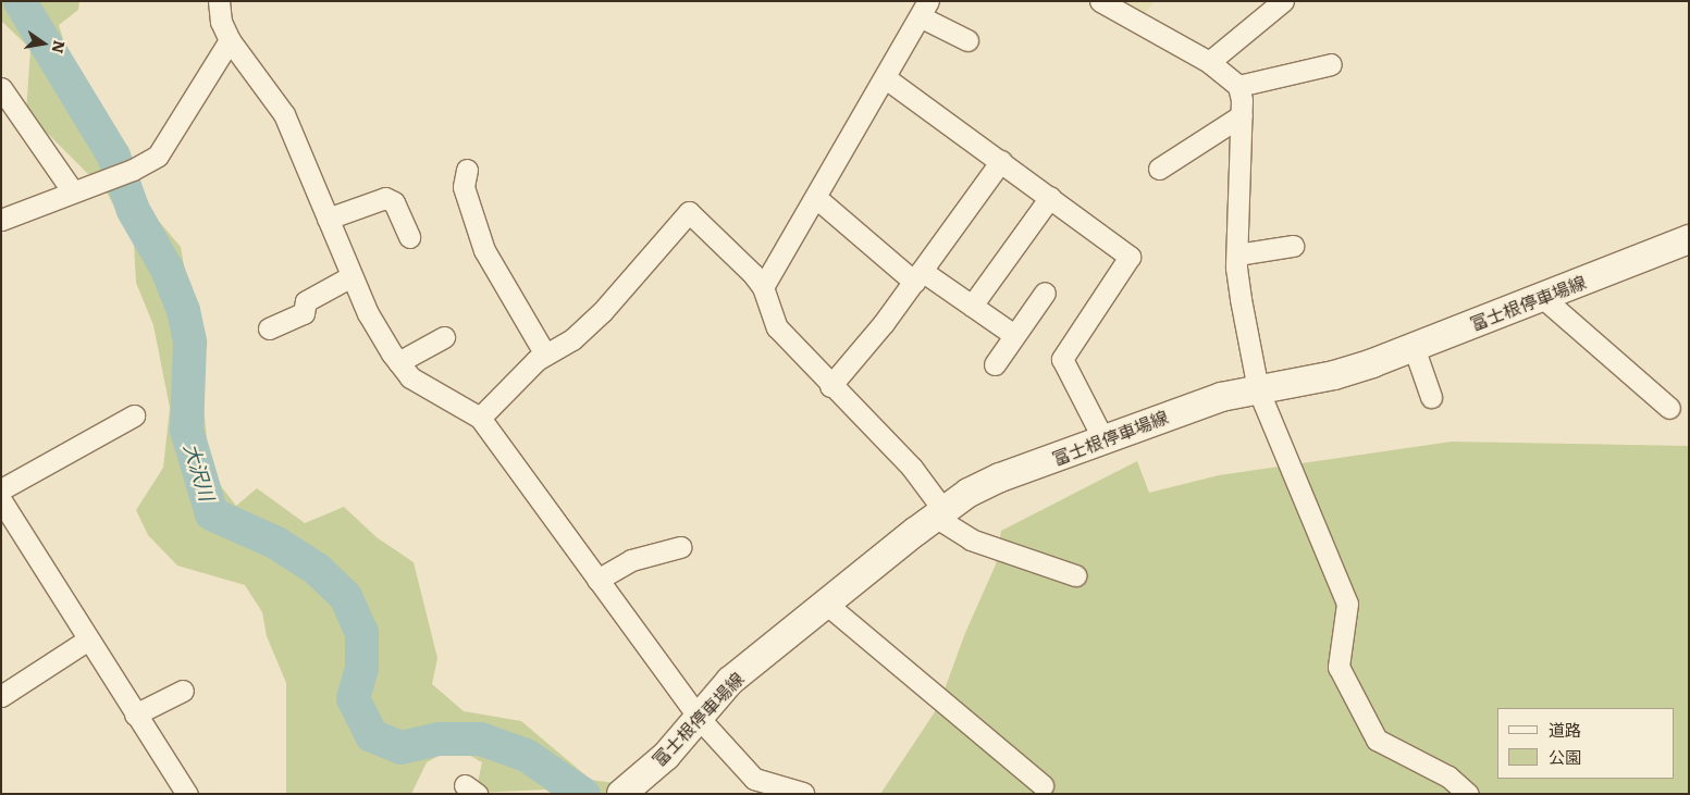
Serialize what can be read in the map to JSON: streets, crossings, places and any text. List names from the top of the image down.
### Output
{
  "streets": {
    "main road": ["富士根停車場線"]
  },
  "water": ["大沢川"],
  "legend": ["道路", "公園"],
  "north": "right"
}
